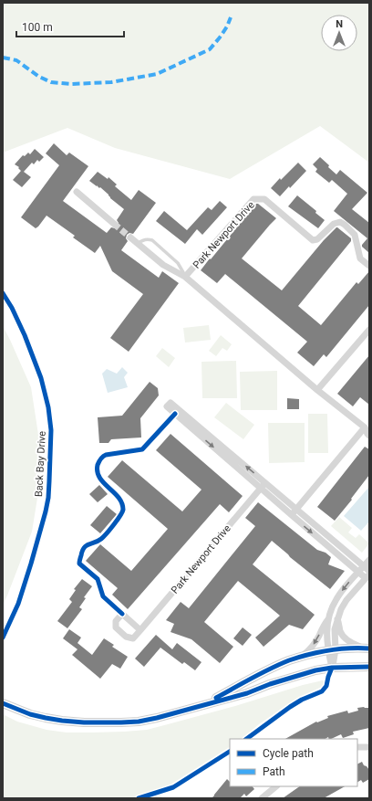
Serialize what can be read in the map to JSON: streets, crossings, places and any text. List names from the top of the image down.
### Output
{
  "streets": {
    "street": ["Park Newport Drive", "Back Bay Drive"]
  },
  "legend": ["Cycle path", "Path"],
  "scale_bar": "100 m",
  "north": "top"
}
